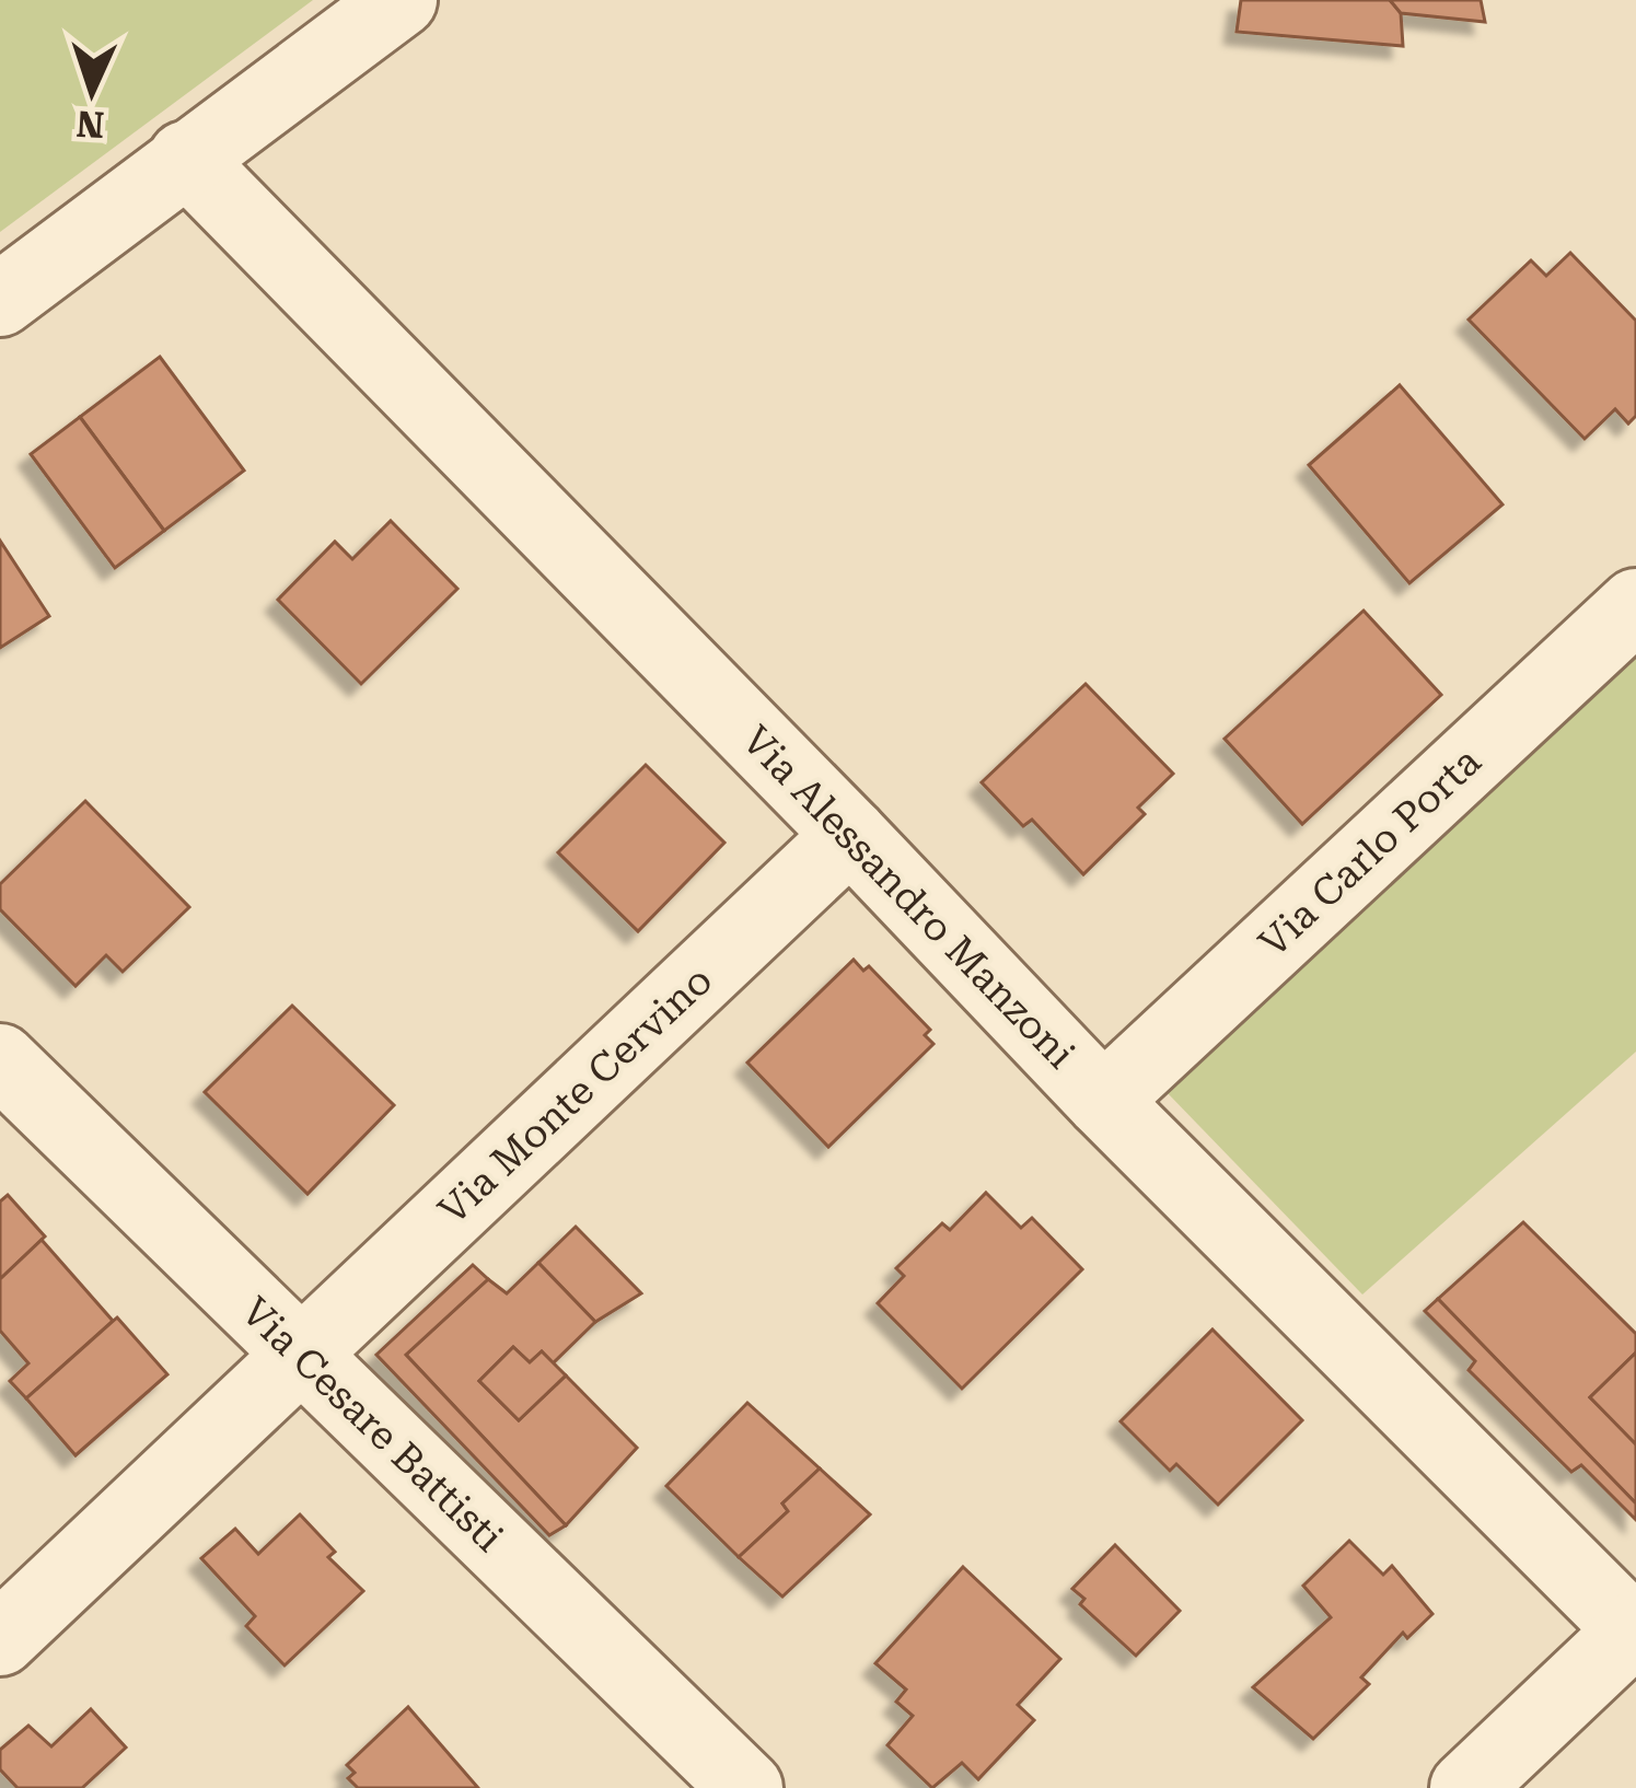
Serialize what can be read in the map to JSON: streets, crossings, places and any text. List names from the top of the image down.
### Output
{
  "streets": {
    "street": [
      "Via Carlo Porta",
      "Via Alessandro Manzoni",
      "Via Monte Cervino",
      "Via Cesare Battisti"
    ]
  },
  "crossings": [
    ["Via Carlo Porta", "Via Alessandro Manzoni"],
    ["Via Alessandro Manzoni", "Via Monte Cervino"],
    ["Via Monte Cervino", "Via Cesare Battisti"]
  ],
  "north": "bottom"
}
